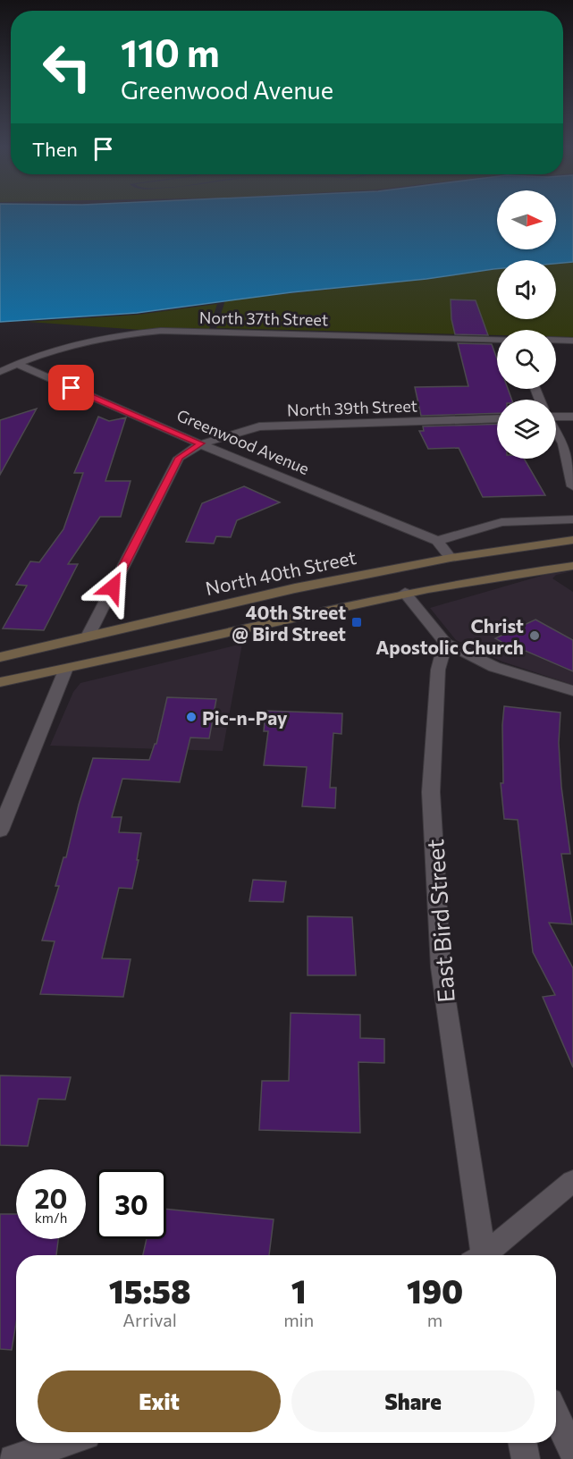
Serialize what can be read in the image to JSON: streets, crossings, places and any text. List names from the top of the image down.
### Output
{
  "streets": {
    "main road": ["North 40th Street"],
    "street": [
      "North 37th Street",
      "North 39th Street",
      "Greenwood Avenue",
      "East Bird Street"
    ]
  },
  "crossings": [
    ["North 37th Street", "Greenwood Avenue"],
    ["North 39th Street", "Greenwood Avenue"],
    ["North 39th Street", "North 40th Street"],
    ["Greenwood Avenue", "North 40th Street"]
  ],
  "places": {
    "transit": ["40th Street @ Bird Street"],
    "other": ["Christ Apostolic Church", "Pic-n-Pay"]
  },
  "north": "right",
  "page": {
    "turn": ["110 m", "Greenwood Avenue"],
    "then": "Then",
    "speed": "20 km/h",
    "limit": "30",
    "eta": [
      "15:58",
      "Arrival",
      "1",
      "min",
      "190",
      "m"
    ],
    "buttons": ["Exit", "Share"]
  }
}
